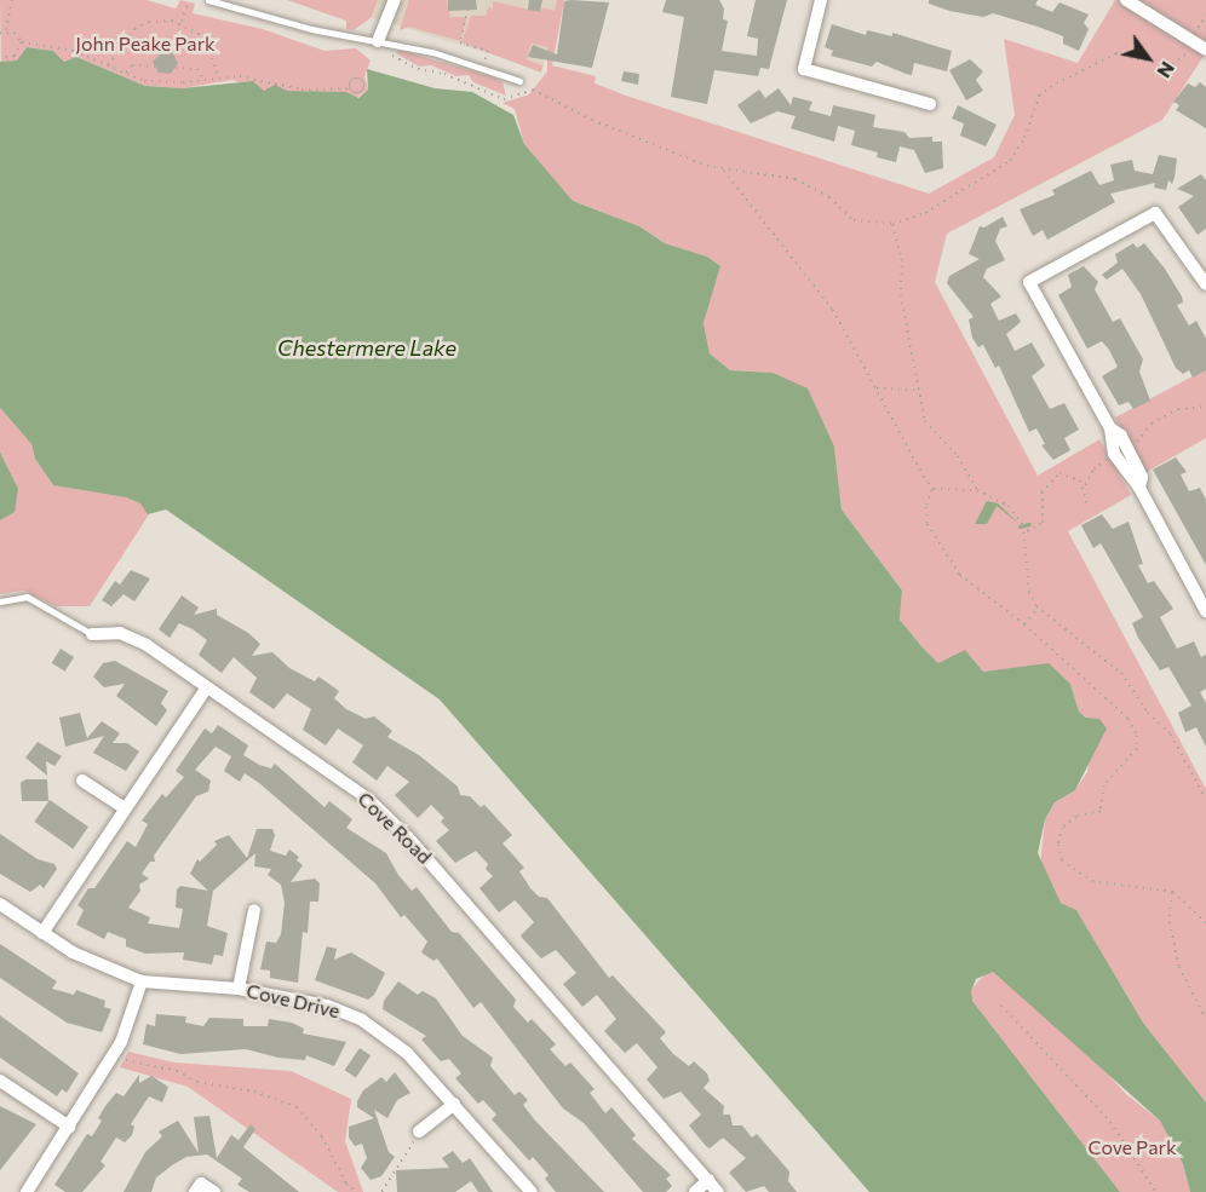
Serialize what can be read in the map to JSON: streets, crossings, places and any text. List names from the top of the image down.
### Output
{
  "streets": {
    "street": ["Cove Road", "Cove Drive"]
  },
  "water": ["Chestermere Lake"],
  "parks": ["John Peake Park", "Cove Park"],
  "north": "bottom right"
}
